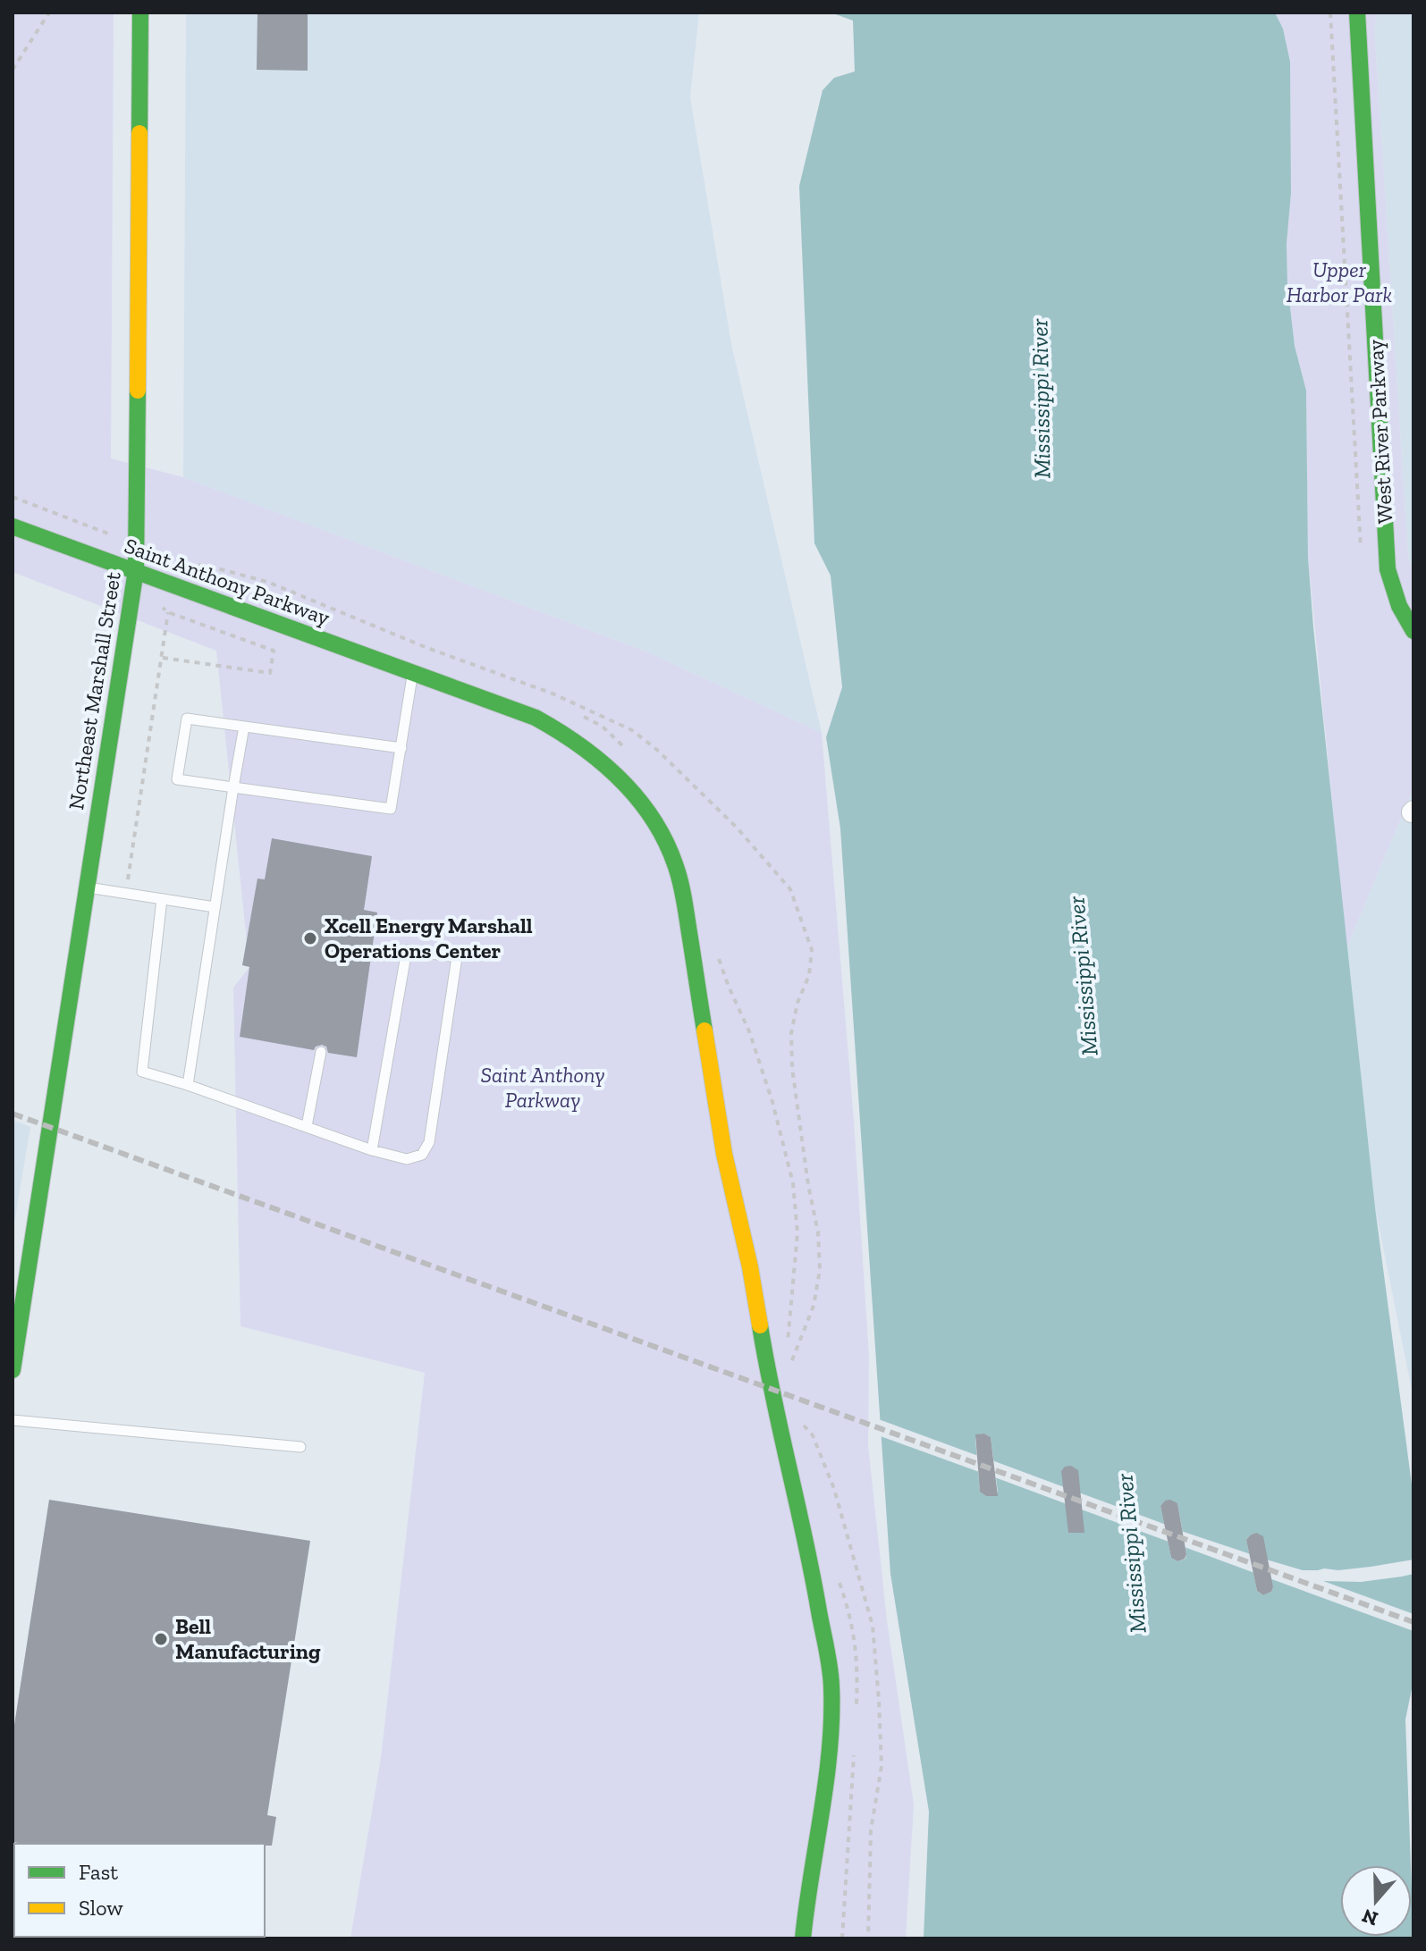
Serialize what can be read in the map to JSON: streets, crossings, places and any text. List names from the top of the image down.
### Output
{
  "streets": {
    "street": ["West River Parkway", "Saint Anthony Parkway", "Northeast Marshall Street"]
  },
  "crossings": [
    ["Saint Anthony Parkway", "Northeast Marshall Street"]
  ],
  "water": ["Mississippi River"],
  "parks": ["Upper Harbor Park", "Saint Anthony Parkway"],
  "places": ["Xcell Energy Marshall Operations Center", "Bell Manufacturing"],
  "legend": ["Fast", "Slow"],
  "north": "bottom"
}
